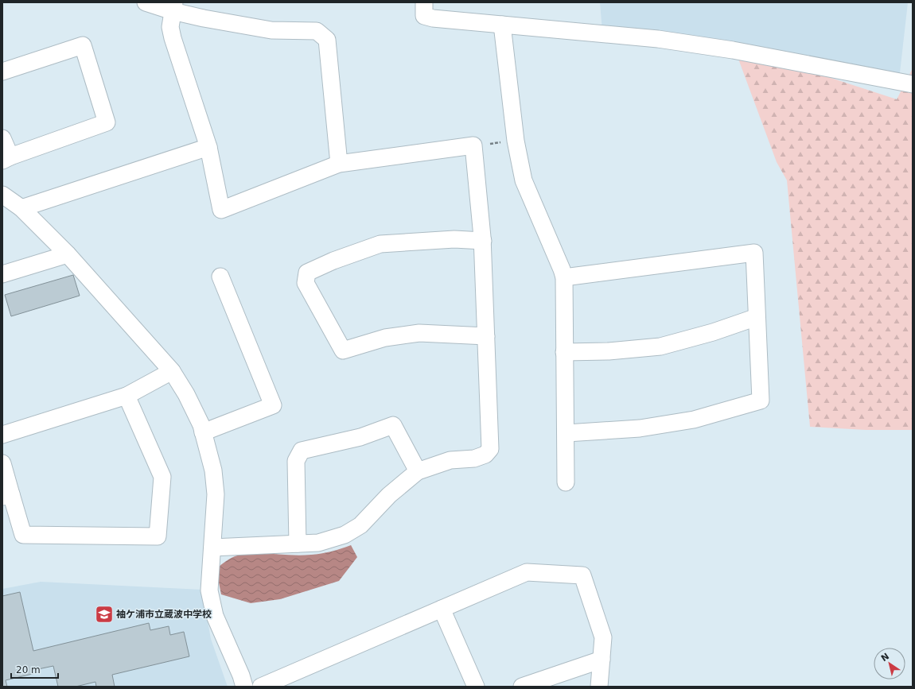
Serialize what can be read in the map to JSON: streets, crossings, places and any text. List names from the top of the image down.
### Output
{
  "places": {
    "school or university": ["袖ケ浦市立蔵波中学校"]
  },
  "scale_bar": "20 m",
  "north": "top left"
}
